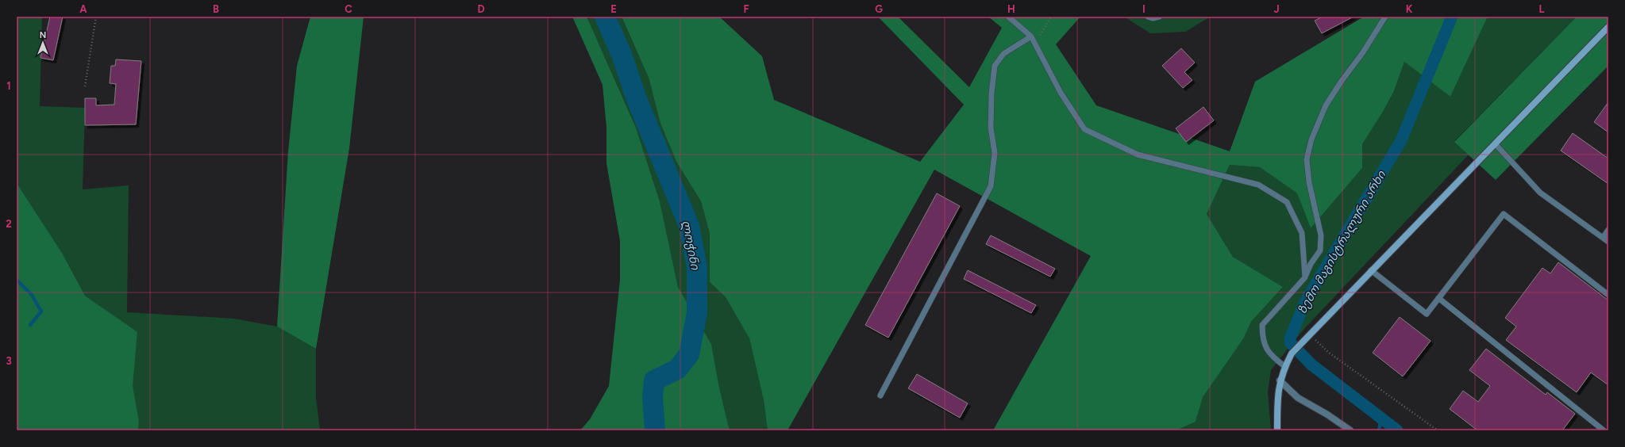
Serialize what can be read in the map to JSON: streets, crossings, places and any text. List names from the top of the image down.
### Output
{
  "water": ["ზემო მაგისტრალური არხი", "ლოჭინი"],
  "north": "top",
  "grid": {
    "columns": [
      "A",
      "B",
      "C",
      "D",
      "E",
      "F",
      "G",
      "H",
      "I",
      "J",
      "K",
      "L"
    ],
    "rows": ["1", "2", "3"]
  }
}
